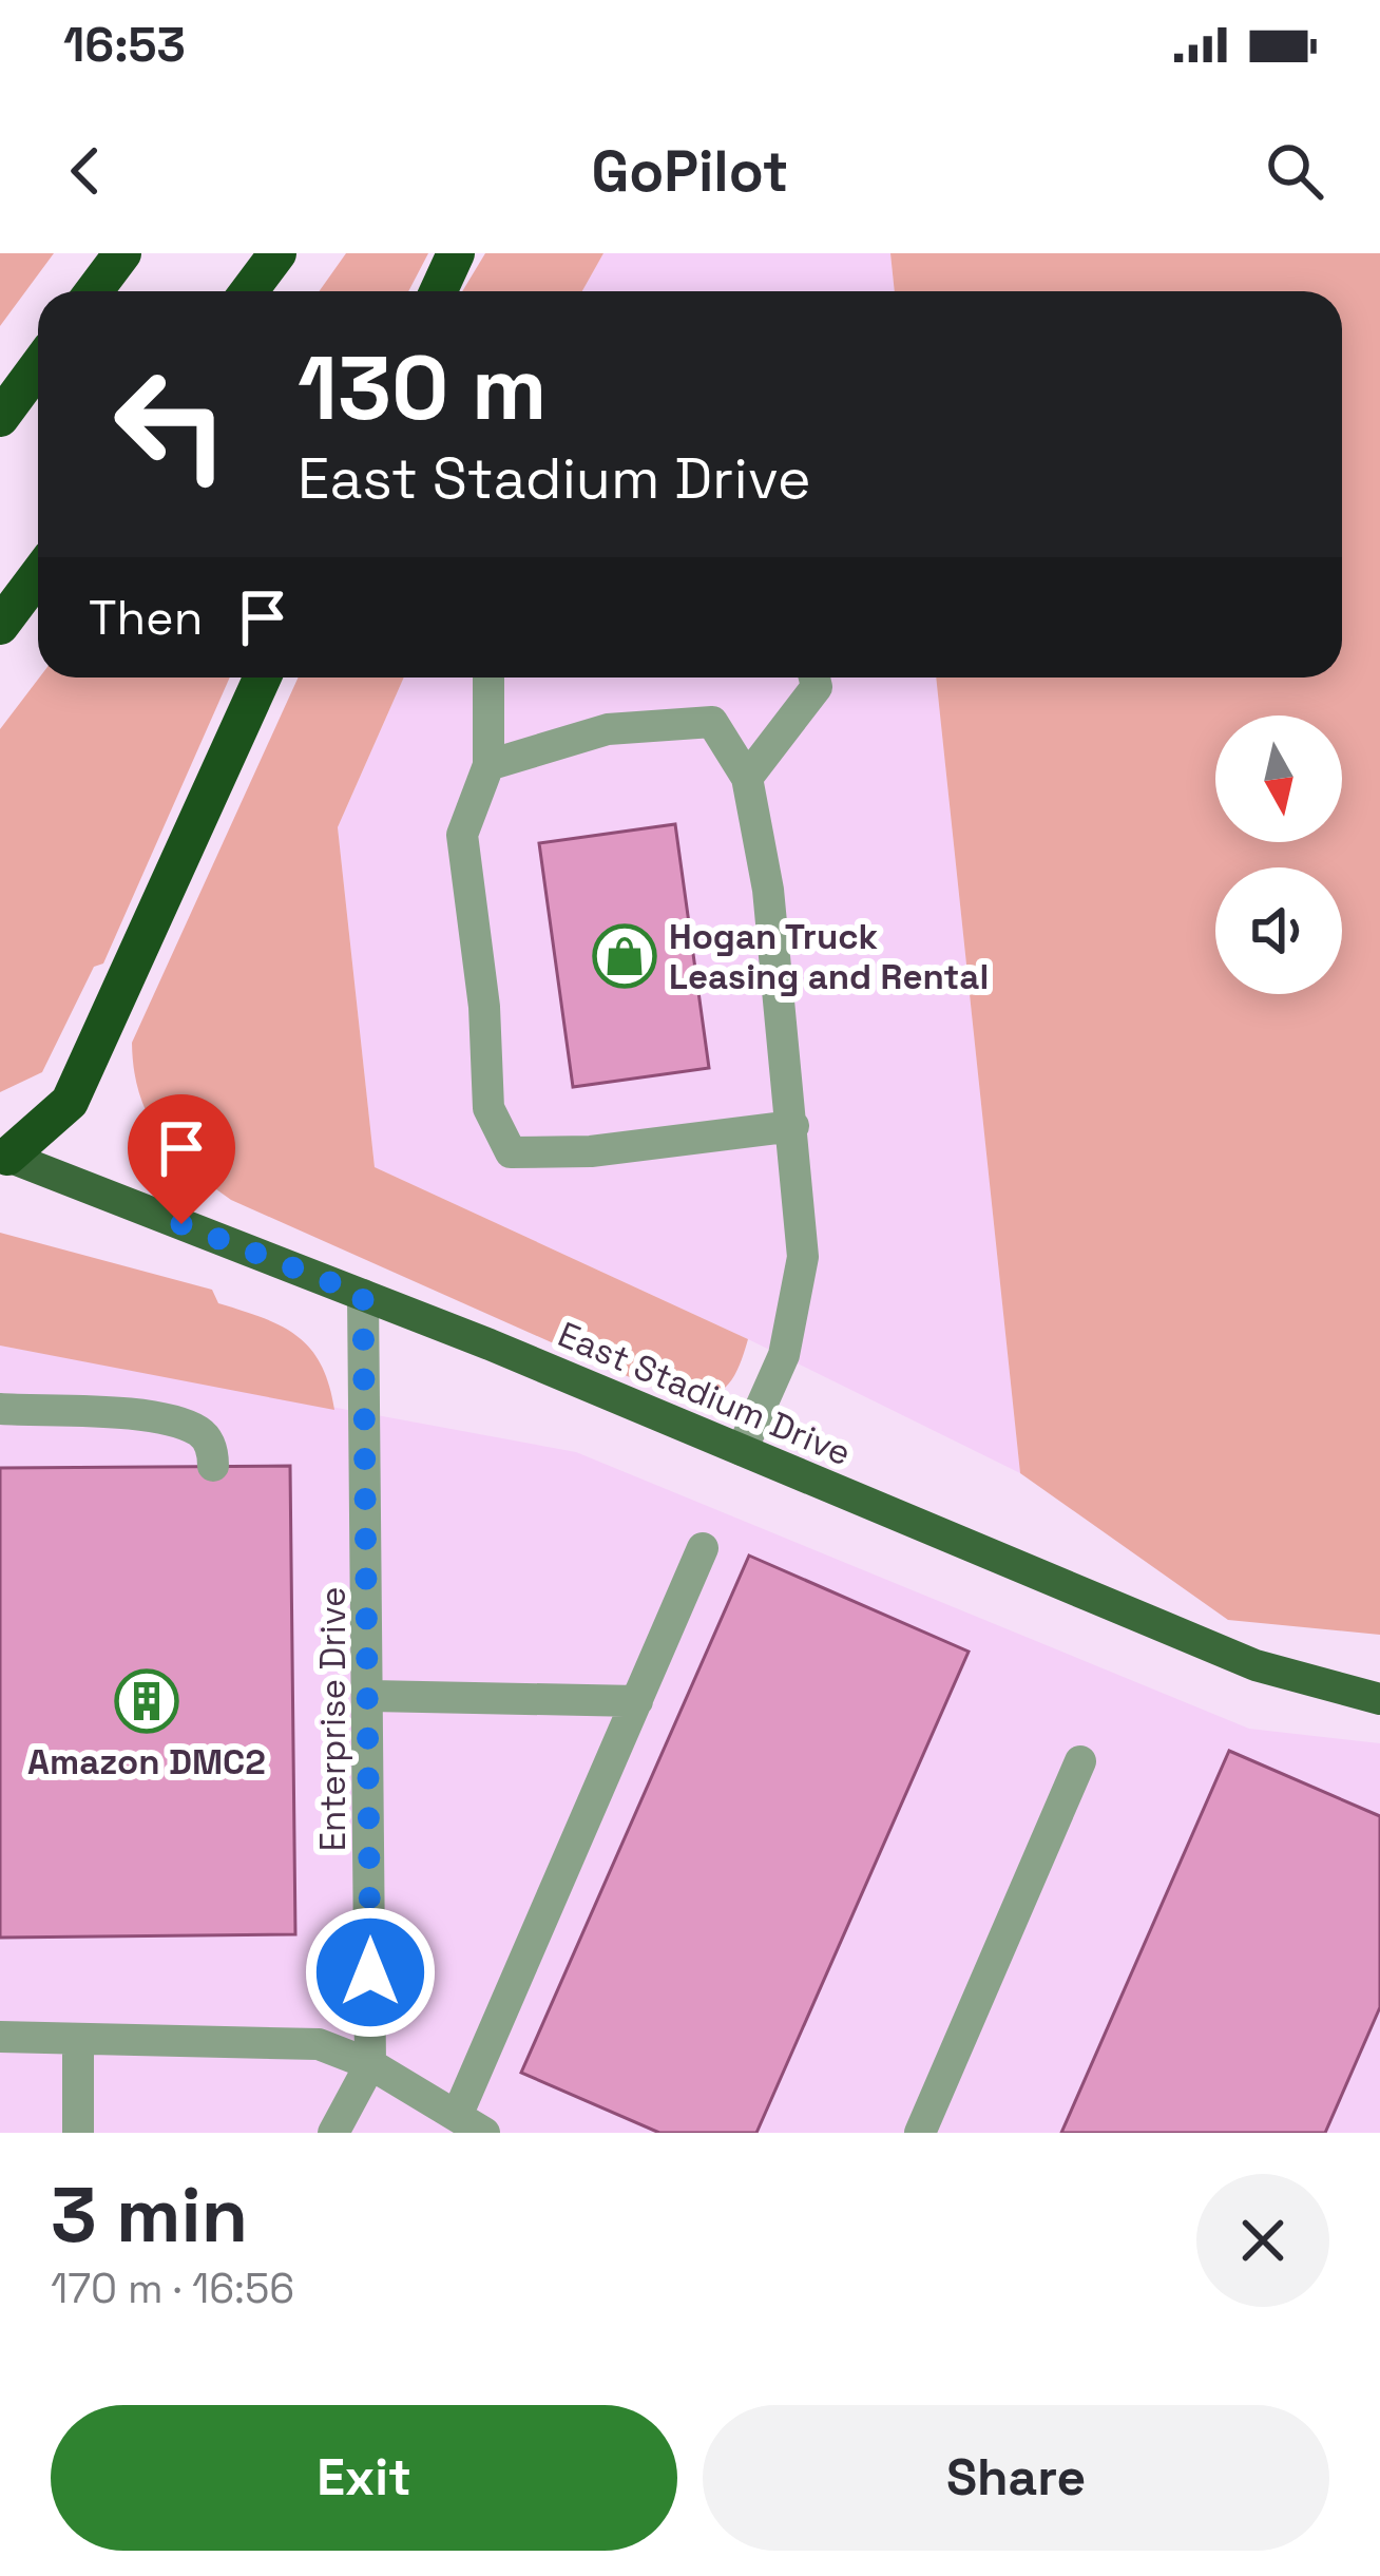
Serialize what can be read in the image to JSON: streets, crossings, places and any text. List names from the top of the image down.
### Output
{
  "streets": {
    "main road": ["East Stadium Drive"],
    "street": ["Enterprise Drive"]
  },
  "crossings": [
    ["East Stadium Drive", "Enterprise Drive"]
  ],
  "places": {
    "shop": ["Hogan Truck Leasing and Rental"],
    "building": ["Amazon DMC2"]
  },
  "north": "bottom",
  "page": {
    "status": "16:53",
    "header": "GoPilot",
    "turn": ["130 m", "East Stadium Drive"],
    "then": "Then",
    "heading": ["3 min", "170 m · 16:56"],
    "buttons": ["Exit", "Share"]
  }
}
